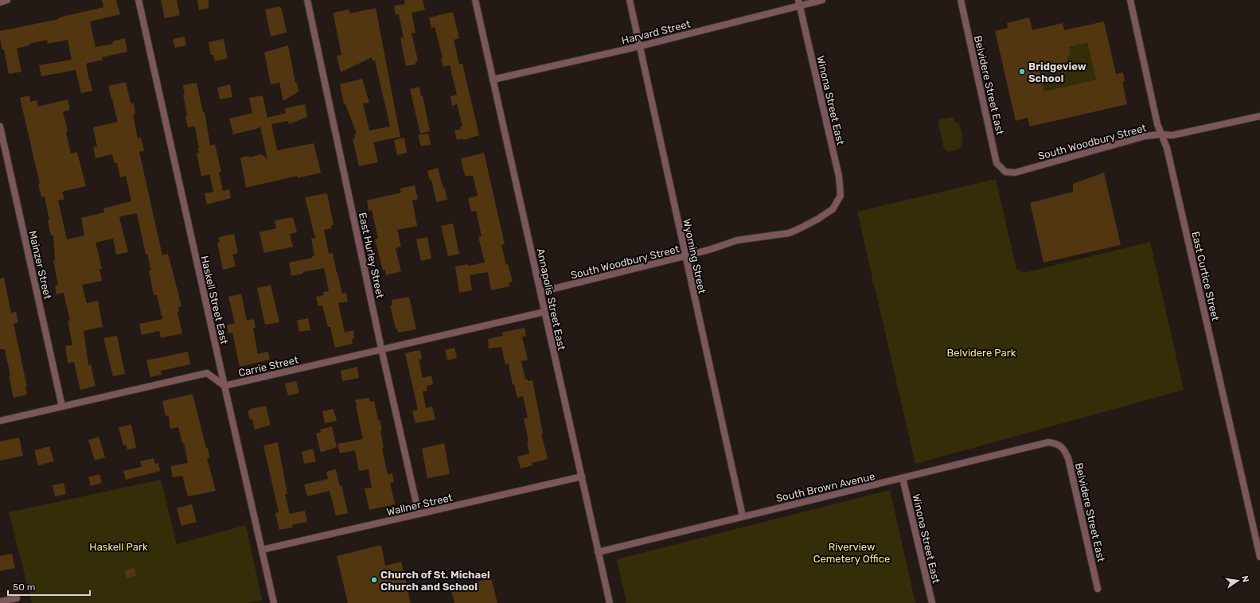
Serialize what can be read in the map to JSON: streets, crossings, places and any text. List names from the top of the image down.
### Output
{
  "streets": {
    "street": [
      "Harvard Street",
      "Belvidere Street East",
      "Winona Street East",
      "South Woodbury Street",
      "East Hurley Street",
      "Wyoming Street",
      "Mainzer Street",
      "East Curtice Street",
      "Annapolis Street East",
      "Haskell Street East",
      "Carrie Street",
      "South Brown Avenue",
      "Wallner Street"
    ]
  },
  "crossings": [
    ["Harvard Street", "Winona Street East"],
    ["Harvard Street", "Wyoming Street"],
    ["Harvard Street", "Annapolis Street East"],
    ["Belvidere Street East", "South Woodbury Street"],
    ["Belvidere Street East", "South Brown Avenue"],
    ["Winona Street East", "South Woodbury Street"],
    ["Winona Street East", "South Brown Avenue"],
    ["South Woodbury Street", "Wyoming Street"],
    ["South Woodbury Street", "East Curtice Street"],
    ["South Woodbury Street", "Annapolis Street East"],
    ["East Hurley Street", "Carrie Street"],
    ["East Hurley Street", "Wallner Street"],
    ["Wyoming Street", "South Brown Avenue"],
    ["Annapolis Street East", "Carrie Street"],
    ["Annapolis Street East", "South Brown Avenue"],
    ["Annapolis Street East", "Wallner Street"],
    ["Haskell Street East", "Carrie Street"],
    ["Haskell Street East", "Wallner Street"]
  ],
  "parks": ["Belvidere Park", "Haskell Park", "Riverview Cemetery Office"],
  "places": ["Bridgeview School", "Church of St. Michael Church and School"],
  "scale_bar": "50 m",
  "north": "right"
}
